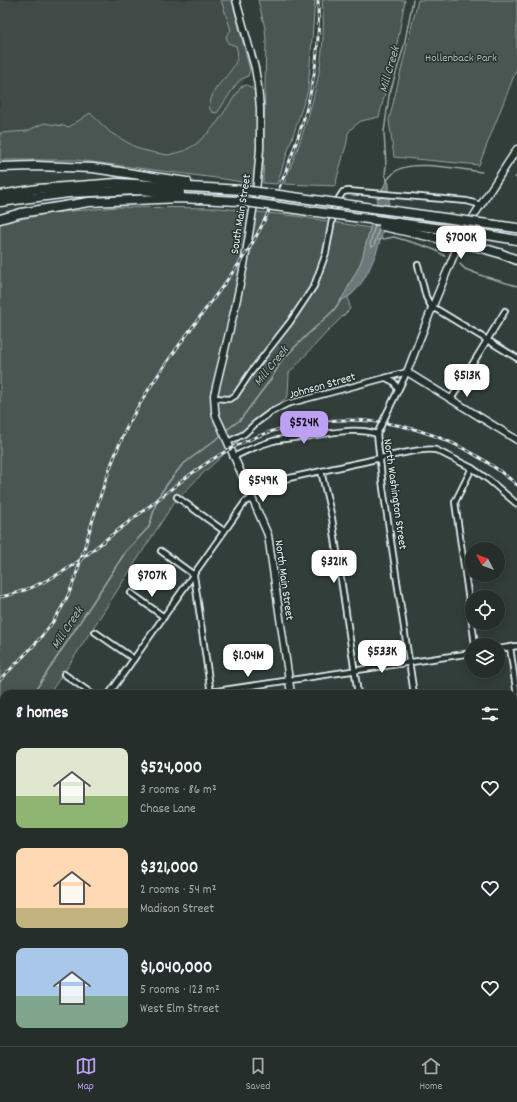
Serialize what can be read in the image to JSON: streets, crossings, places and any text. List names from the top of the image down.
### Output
{
  "streets": {
    "main road": ["South Main Street", "North Washington Street", "North Main Street"],
    "street": ["Johnson Street"]
  },
  "crossings": [
    ["South Main Street", "North Main Street"],
    ["Johnson Street", "North Washington Street"],
    ["Johnson Street", "North Main Street"]
  ],
  "water": ["Mill Creek"],
  "parks": ["Hollenback Park"],
  "north": "top left",
  "page": {
    "price": [
      "$700K",
      "$513K",
      "$524K",
      "$549K",
      "$321K",
      "$707K",
      "$533K",
      "$1.04M"
    ],
    "heading": "8 homes",
    "list": [
      {
        "name": "$524,000",
        "note": "3 rooms · 86 m² · Chase Lane"
      },
      {
        "name": "$321,000",
        "note": "2 rooms · 54 m² · Madison Street"
      },
      {
        "name": "$1,040,000",
        "note": "5 rooms · 123 m² · West Elm Street"
      }
    ],
    "tabs": ["Map", "Saved", "Home"]
  }
}
